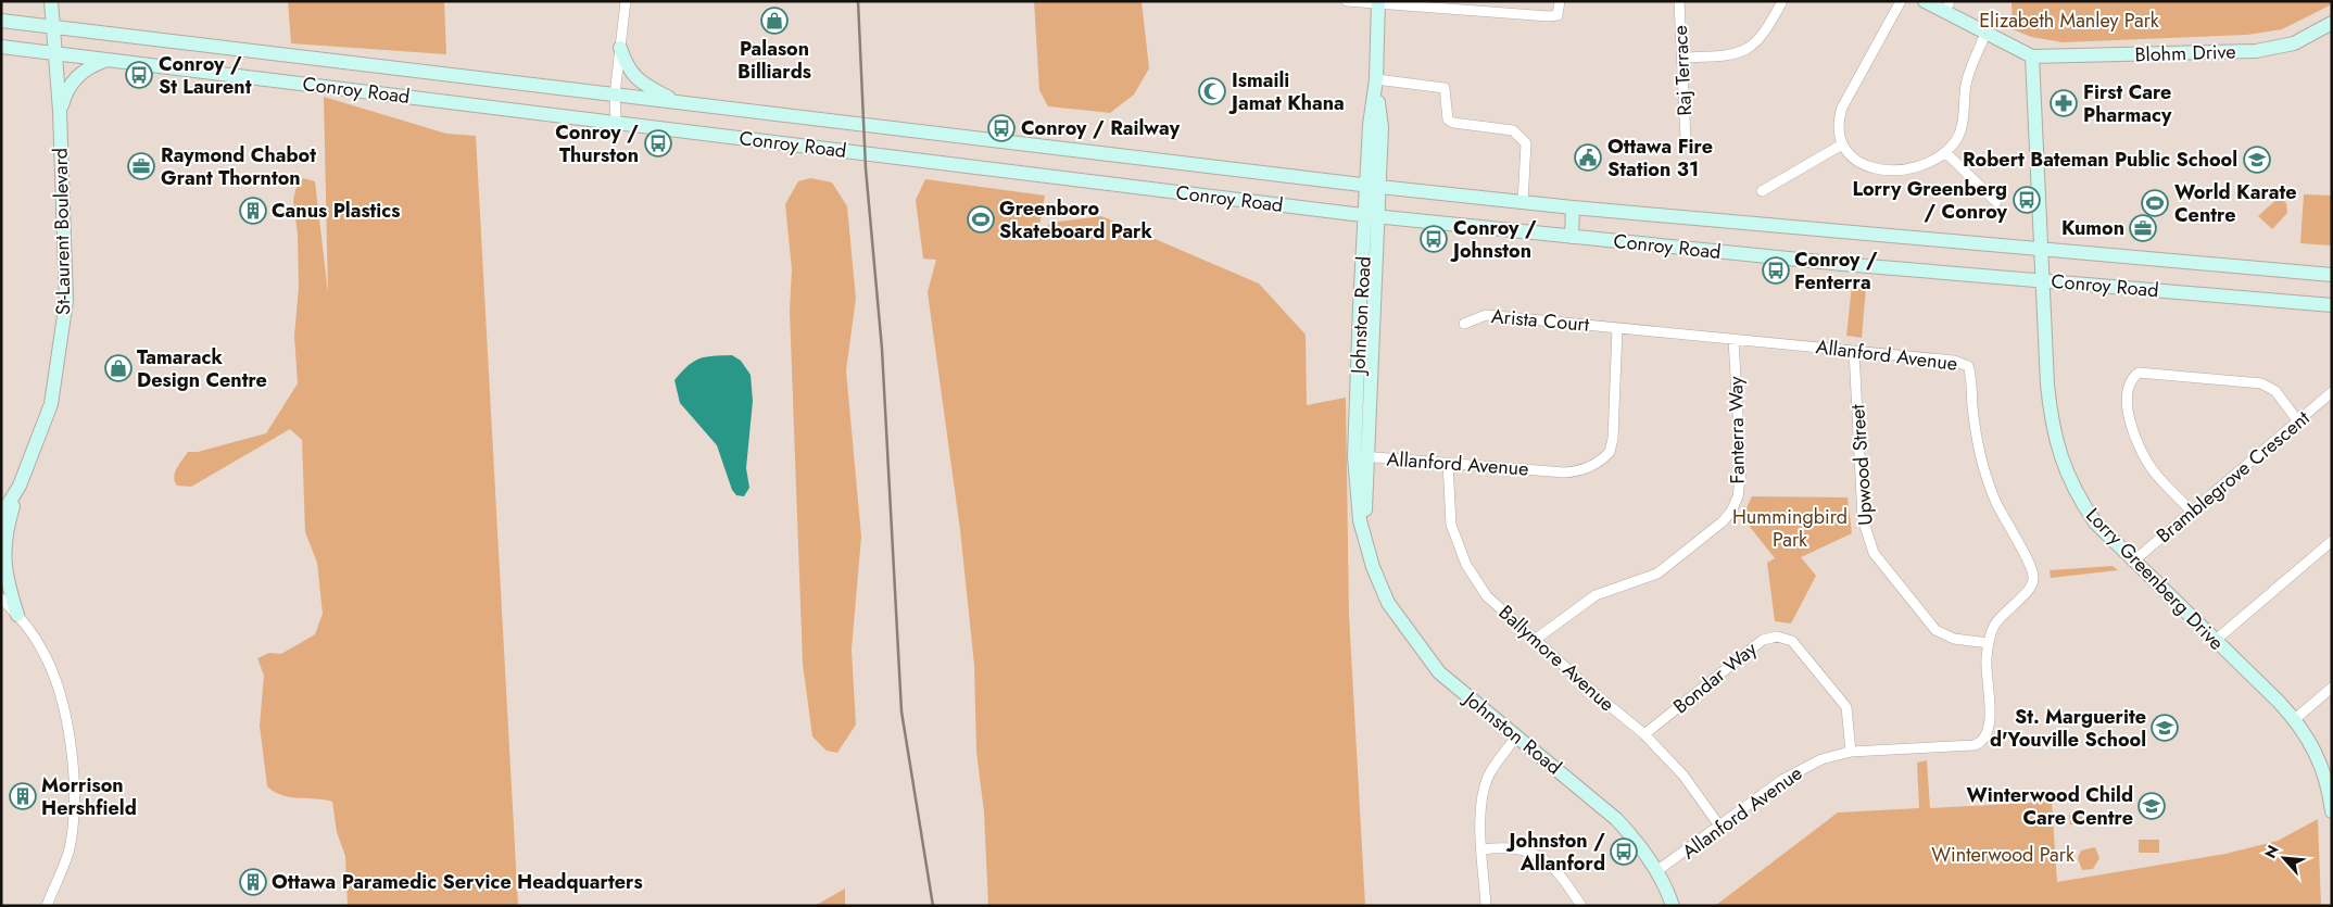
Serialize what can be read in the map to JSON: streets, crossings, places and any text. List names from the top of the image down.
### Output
{
  "streets": {
    "main road": [
      "Blohm Drive",
      "Conroy Road",
      "St-Laurent Boulevard",
      "Johnston Road",
      "Lorry Greenberg Drive"
    ],
    "street": [
      "Raj Terrace",
      "Arista Court",
      "Allanford Avenue",
      "Fanterra Way",
      "Upwood Street",
      "Bramblegrove Crescent",
      "Ballymore Avenue",
      "Bondar Way"
    ]
  },
  "crossings": [
    ["Blohm Drive", "Lorry Greenberg Drive"],
    ["Conroy Road", "St-Laurent Boulevard"],
    ["Conroy Road", "Johnston Road"],
    ["Conroy Road", "Lorry Greenberg Drive"],
    ["Johnston Road", "Allanford Avenue"],
    ["Arista Court", "Allanford Avenue"],
    ["Allanford Avenue", "Fanterra Way"],
    ["Allanford Avenue", "Upwood Street"],
    ["Allanford Avenue", "Ballymore Avenue"],
    ["Allanford Avenue", "Bondar Way"],
    ["Fanterra Way", "Ballymore Avenue"],
    ["Bramblegrove Crescent", "Lorry Greenberg Drive"],
    ["Ballymore Avenue", "Bondar Way"]
  ],
  "parks": ["Elizabeth Manley Park", "Hummingbird Park", "Winterwood Park"],
  "places": {
    "shop": ["Palason Billiards", "Tamarack Design Centre"],
    "bus stop": [
      "Conroy / St Laurent",
      "Conroy / Railway",
      "Conroy / Thurston",
      "Lorry Greenberg / Conroy",
      "Conroy / Johnston",
      "Conroy / Fenterra",
      "Johnston / Allanford"
    ],
    "mosque": ["Ismaili Jamat Khana"],
    "pharmacy": ["First Care Pharmacy"],
    "public building": ["Ottawa Fire Station 31"],
    "school or university": ["Robert Bateman Public School", "St. Marguerite d'Youville School", "Winterwood Child Care Centre"],
    "office": ["Raymond Chabot Grant Thornton", "Kumon"],
    "sports": ["World Karate Centre", "Greenboro Skateboard Park"],
    "building": ["Canus Plastics", "Morrison Hershfield", "Ottawa Paramedic Service Headquarters"]
  },
  "north": "top left"
}
